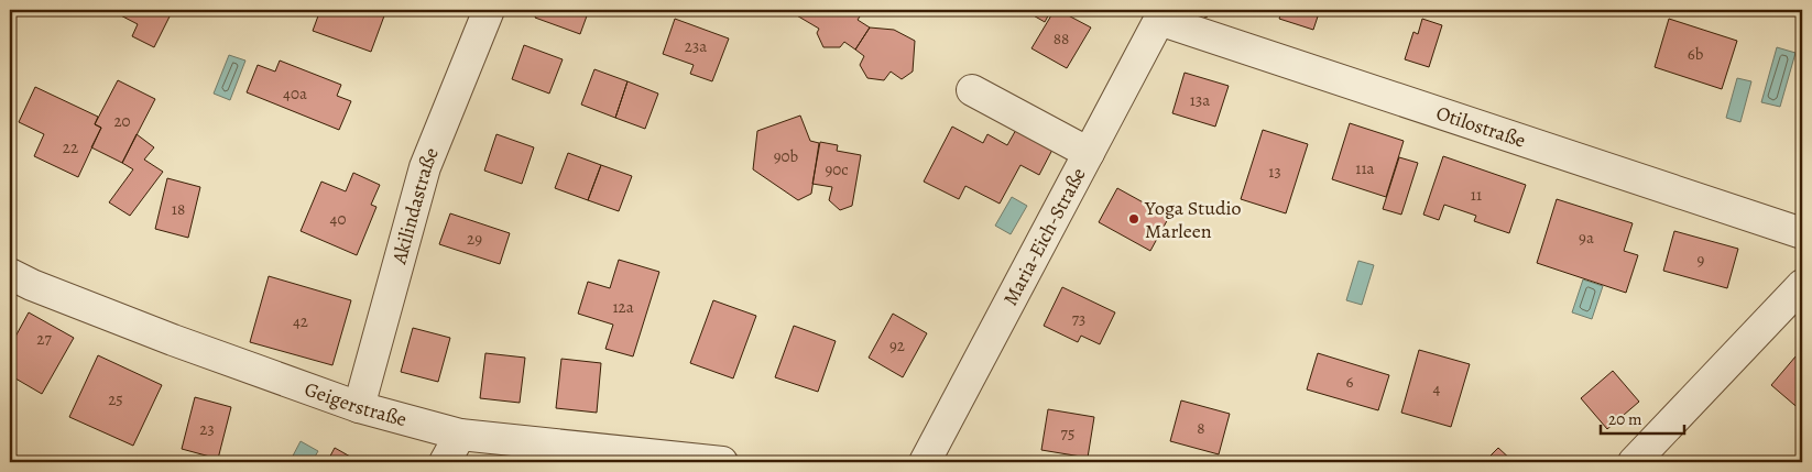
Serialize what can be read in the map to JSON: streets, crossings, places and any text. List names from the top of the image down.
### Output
{
  "streets": {
    "street": [
      "Otilostraße",
      "Akilindastraße",
      "Maria-Eich-Straße",
      "Geigerstraße"
    ]
  },
  "crossings": [
    ["Otilostraße", "Maria-Eich-Straße"],
    ["Akilindastraße", "Geigerstraße"]
  ],
  "places": ["Yoga Studio Marleen"],
  "house_numbers": [
    "88",
    "23a",
    "6b",
    "40a",
    "13a",
    "20",
    "22",
    "90b",
    "11a",
    "90c",
    "13",
    "11",
    "18",
    "40",
    "9a",
    "29",
    "9",
    "12a",
    "73",
    "42",
    "27",
    "92",
    "6",
    "4",
    "25",
    "8",
    "23",
    "75"
  ],
  "scale_bar": "20 m"
}
